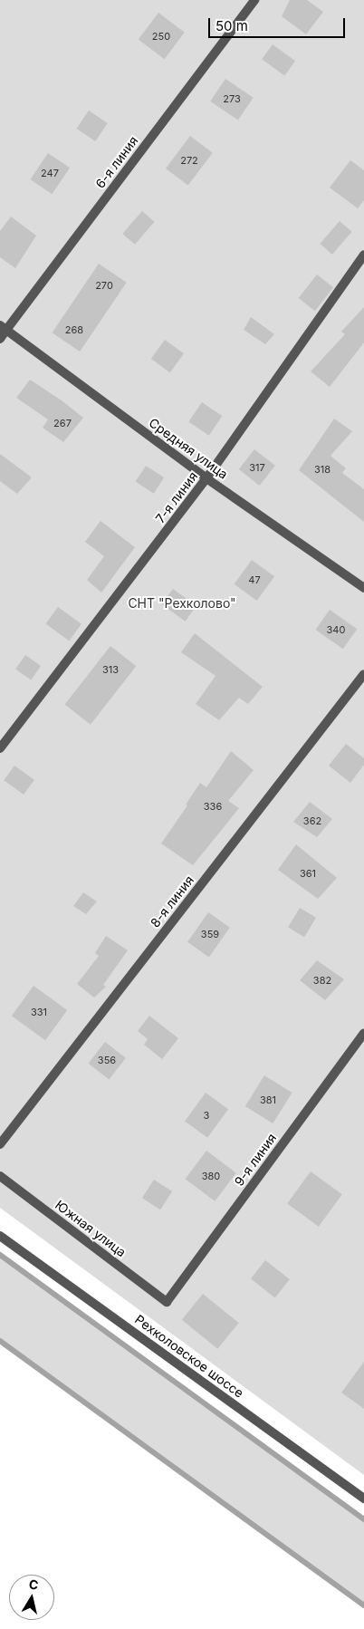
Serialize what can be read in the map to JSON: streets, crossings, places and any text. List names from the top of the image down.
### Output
{
  "streets": {
    "street": [
      "6-я линия",
      "Средняя улица",
      "7-я линия",
      "8-я линия",
      "9-я линия",
      "Южная улица",
      "Рехколовское шоссе"
    ]
  },
  "crossings": [
    ["6-я линия", "Средняя улица"],
    ["Средняя улица", "7-я линия"],
    ["9-я линия", "Южная улица"]
  ],
  "parks": ["СНТ \"Рехколово\""],
  "house_numbers": [
    "250",
    "273",
    "272",
    "247",
    "270",
    "268",
    "267",
    "317",
    "318",
    "47",
    "340",
    "313",
    "336",
    "362",
    "361",
    "359",
    "382",
    "331",
    "356",
    "381",
    "3",
    "380"
  ],
  "scale_bar": "50 m",
  "north": "top"
}
